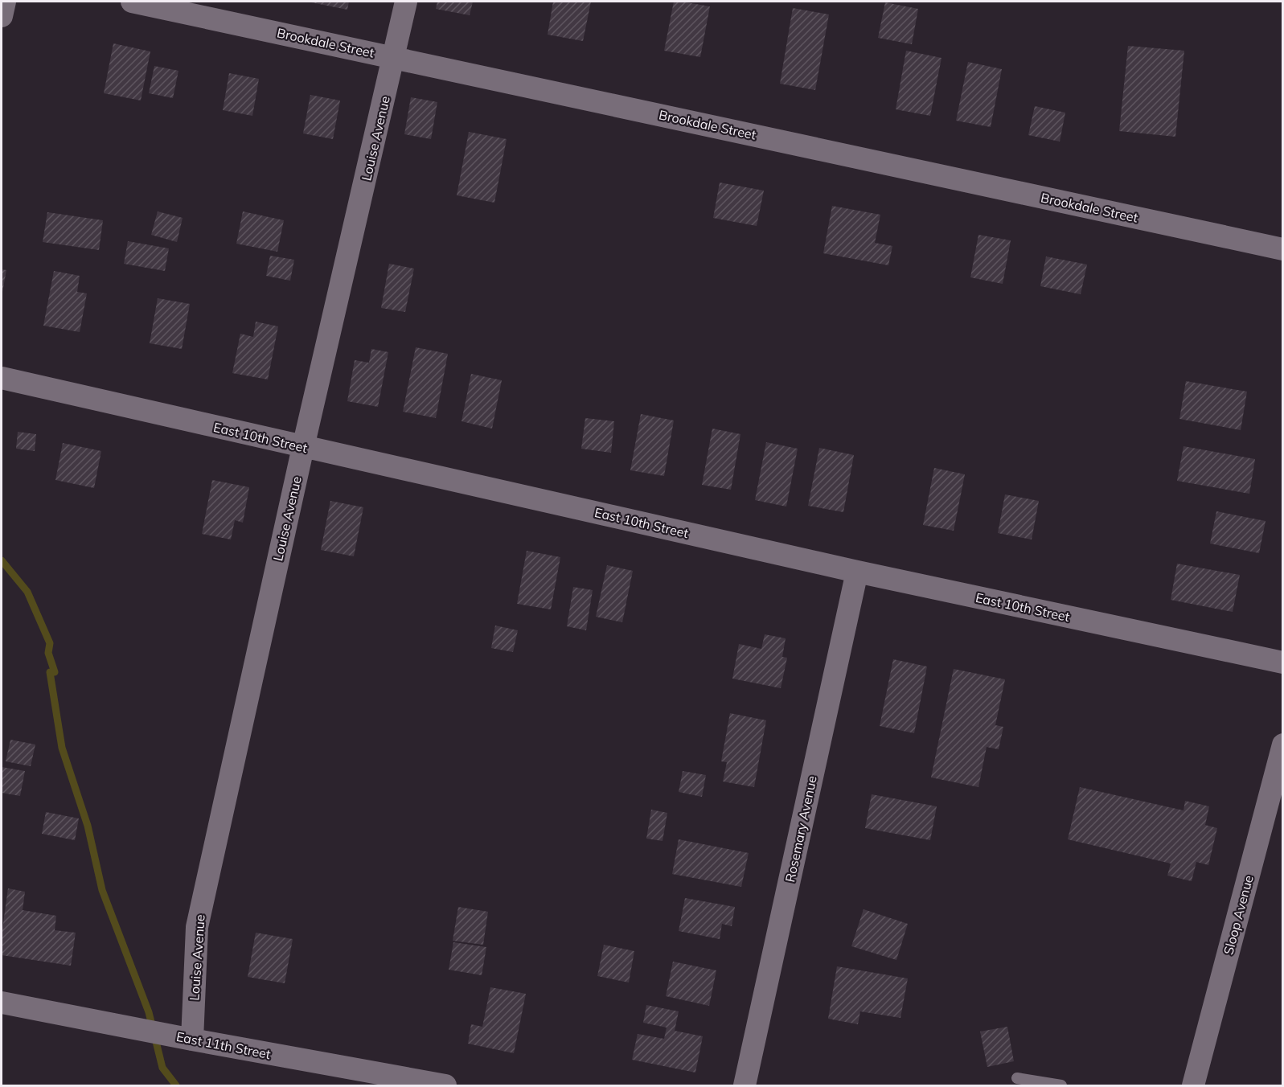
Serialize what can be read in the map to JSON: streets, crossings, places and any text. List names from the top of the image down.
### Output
{
  "streets": {
    "street": [
      "Brookdale Street",
      "Louise Avenue",
      "East 10th Street",
      "Rosemary Avenue",
      "Sloop Avenue",
      "East 11th Street"
    ]
  },
  "crossings": [
    ["Brookdale Street", "Louise Avenue"],
    ["Louise Avenue", "East 10th Street"],
    ["Louise Avenue", "East 11th Street"],
    ["East 10th Street", "Rosemary Avenue"]
  ]
}
